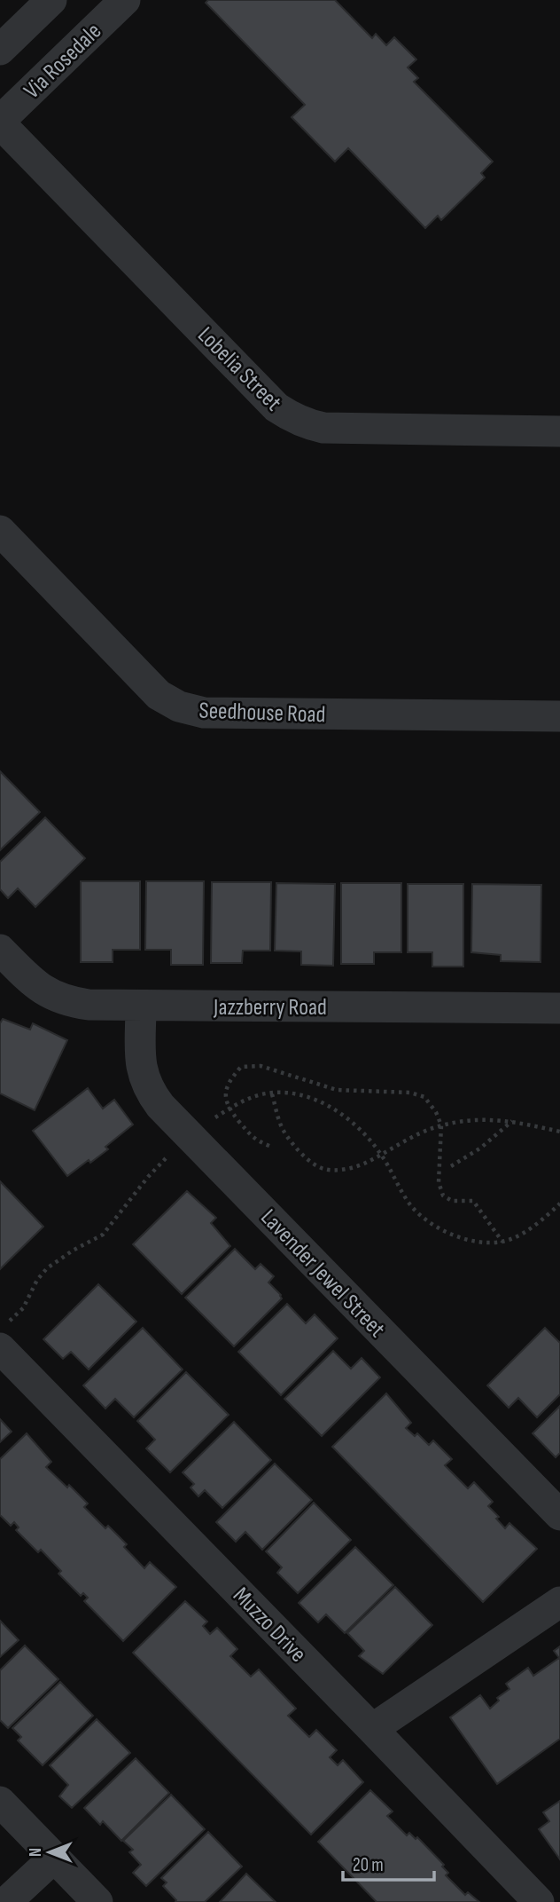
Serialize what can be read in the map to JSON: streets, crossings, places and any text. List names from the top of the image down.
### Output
{
  "streets": {
    "street": [
      "Via Rosedale",
      "Lobelia Street",
      "Seedhouse Road",
      "Jazzberry Road",
      "Lavender Jewel Street",
      "Muzzo Drive"
    ]
  },
  "crossings": [
    ["Via Rosedale", "Lobelia Street"],
    ["Jazzberry Road", "Lavender Jewel Street"]
  ],
  "scale_bar": "20 m",
  "north": "left"
}
